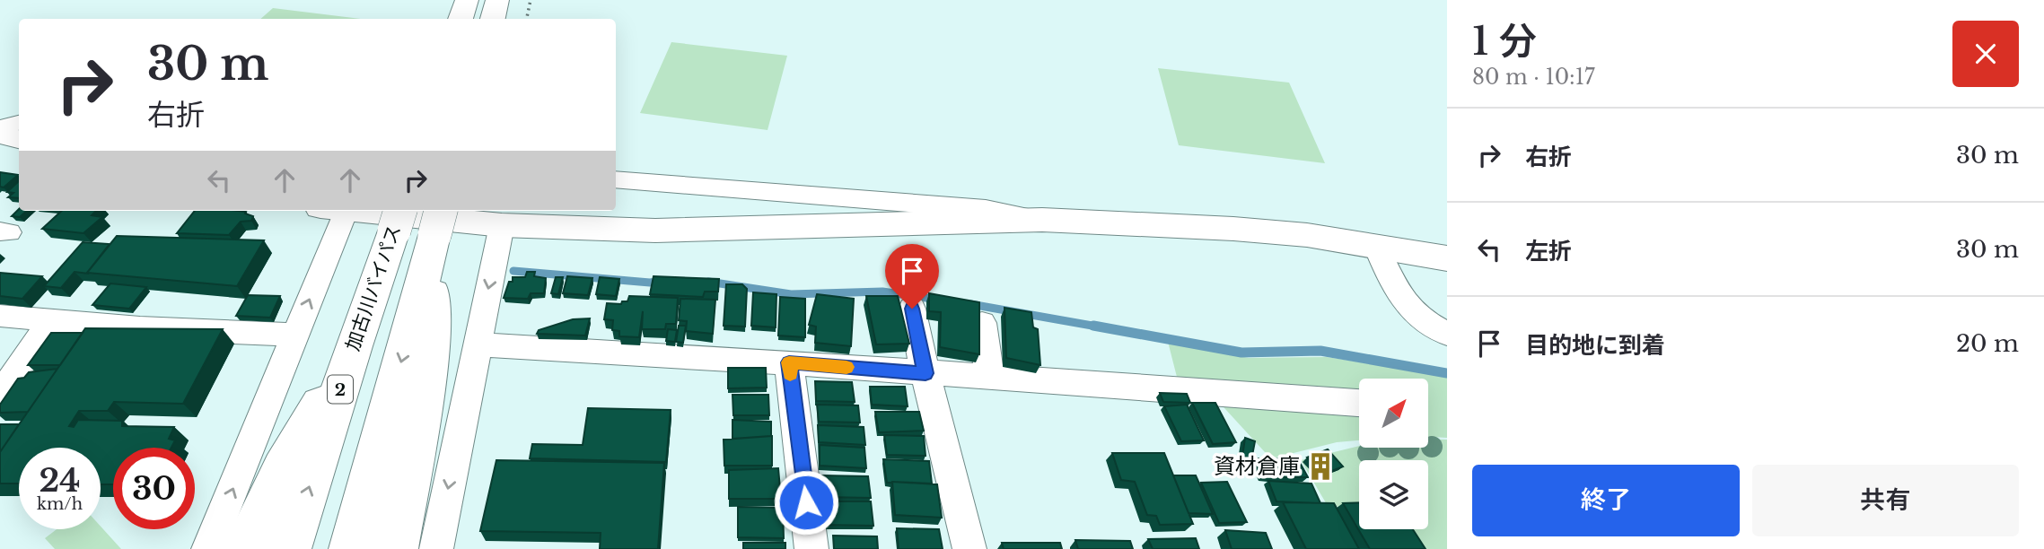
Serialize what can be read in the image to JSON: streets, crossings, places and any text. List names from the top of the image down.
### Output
{
  "streets": {
    "main road": ["加古川バイパス", "2"]
  },
  "places": {
    "building": ["資材倉庫"]
  },
  "north": "top right",
  "page": {
    "heading": ["1 分", "80 m · 10:17"],
    "turn": ["30 m", "右折"],
    "list": [
      {
        "name": "右折",
        "value": "30 m"
      },
      {
        "name": "左折",
        "value": "30 m"
      },
      {
        "name": "目的地に到着",
        "value": "20 m"
      }
    ],
    "speed": "24 km/h",
    "limit": "30",
    "buttons": ["終了", "共有"]
  }
}
